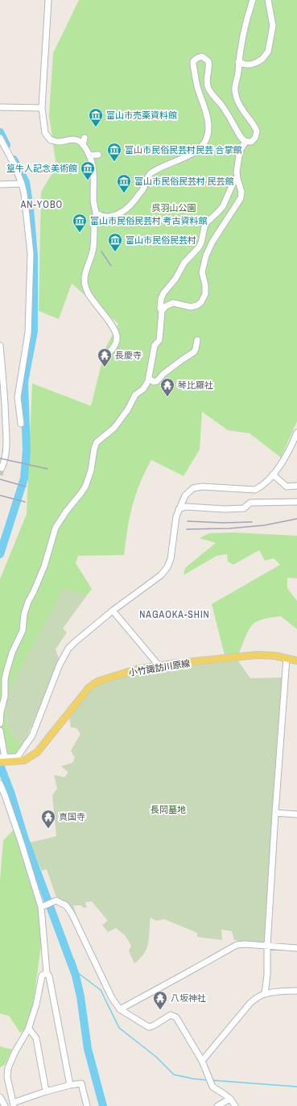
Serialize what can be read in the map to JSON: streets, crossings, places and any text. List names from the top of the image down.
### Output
{
  "streets": {
    "main road": ["小竹諏訪川原線"]
  },
  "districts": ["AN-YOBO", "NAGAOKA-SHIN"],
  "parks": ["呉羽山公園", "長岡墓地"],
  "places": {
    "museum": [
      "富山市売薬資料館",
      "富山市民俗民芸村民芸 合掌館",
      "篁牛人記念美術館",
      "富山市民俗民芸村 民芸館",
      "富山市民俗民芸村 考古資料館",
      "富山市民俗民芸村"
    ],
    "temple": [
      "長慶寺",
      "琴比羅社",
      "真国寺",
      "八坂神社"
    ]
  }
}
